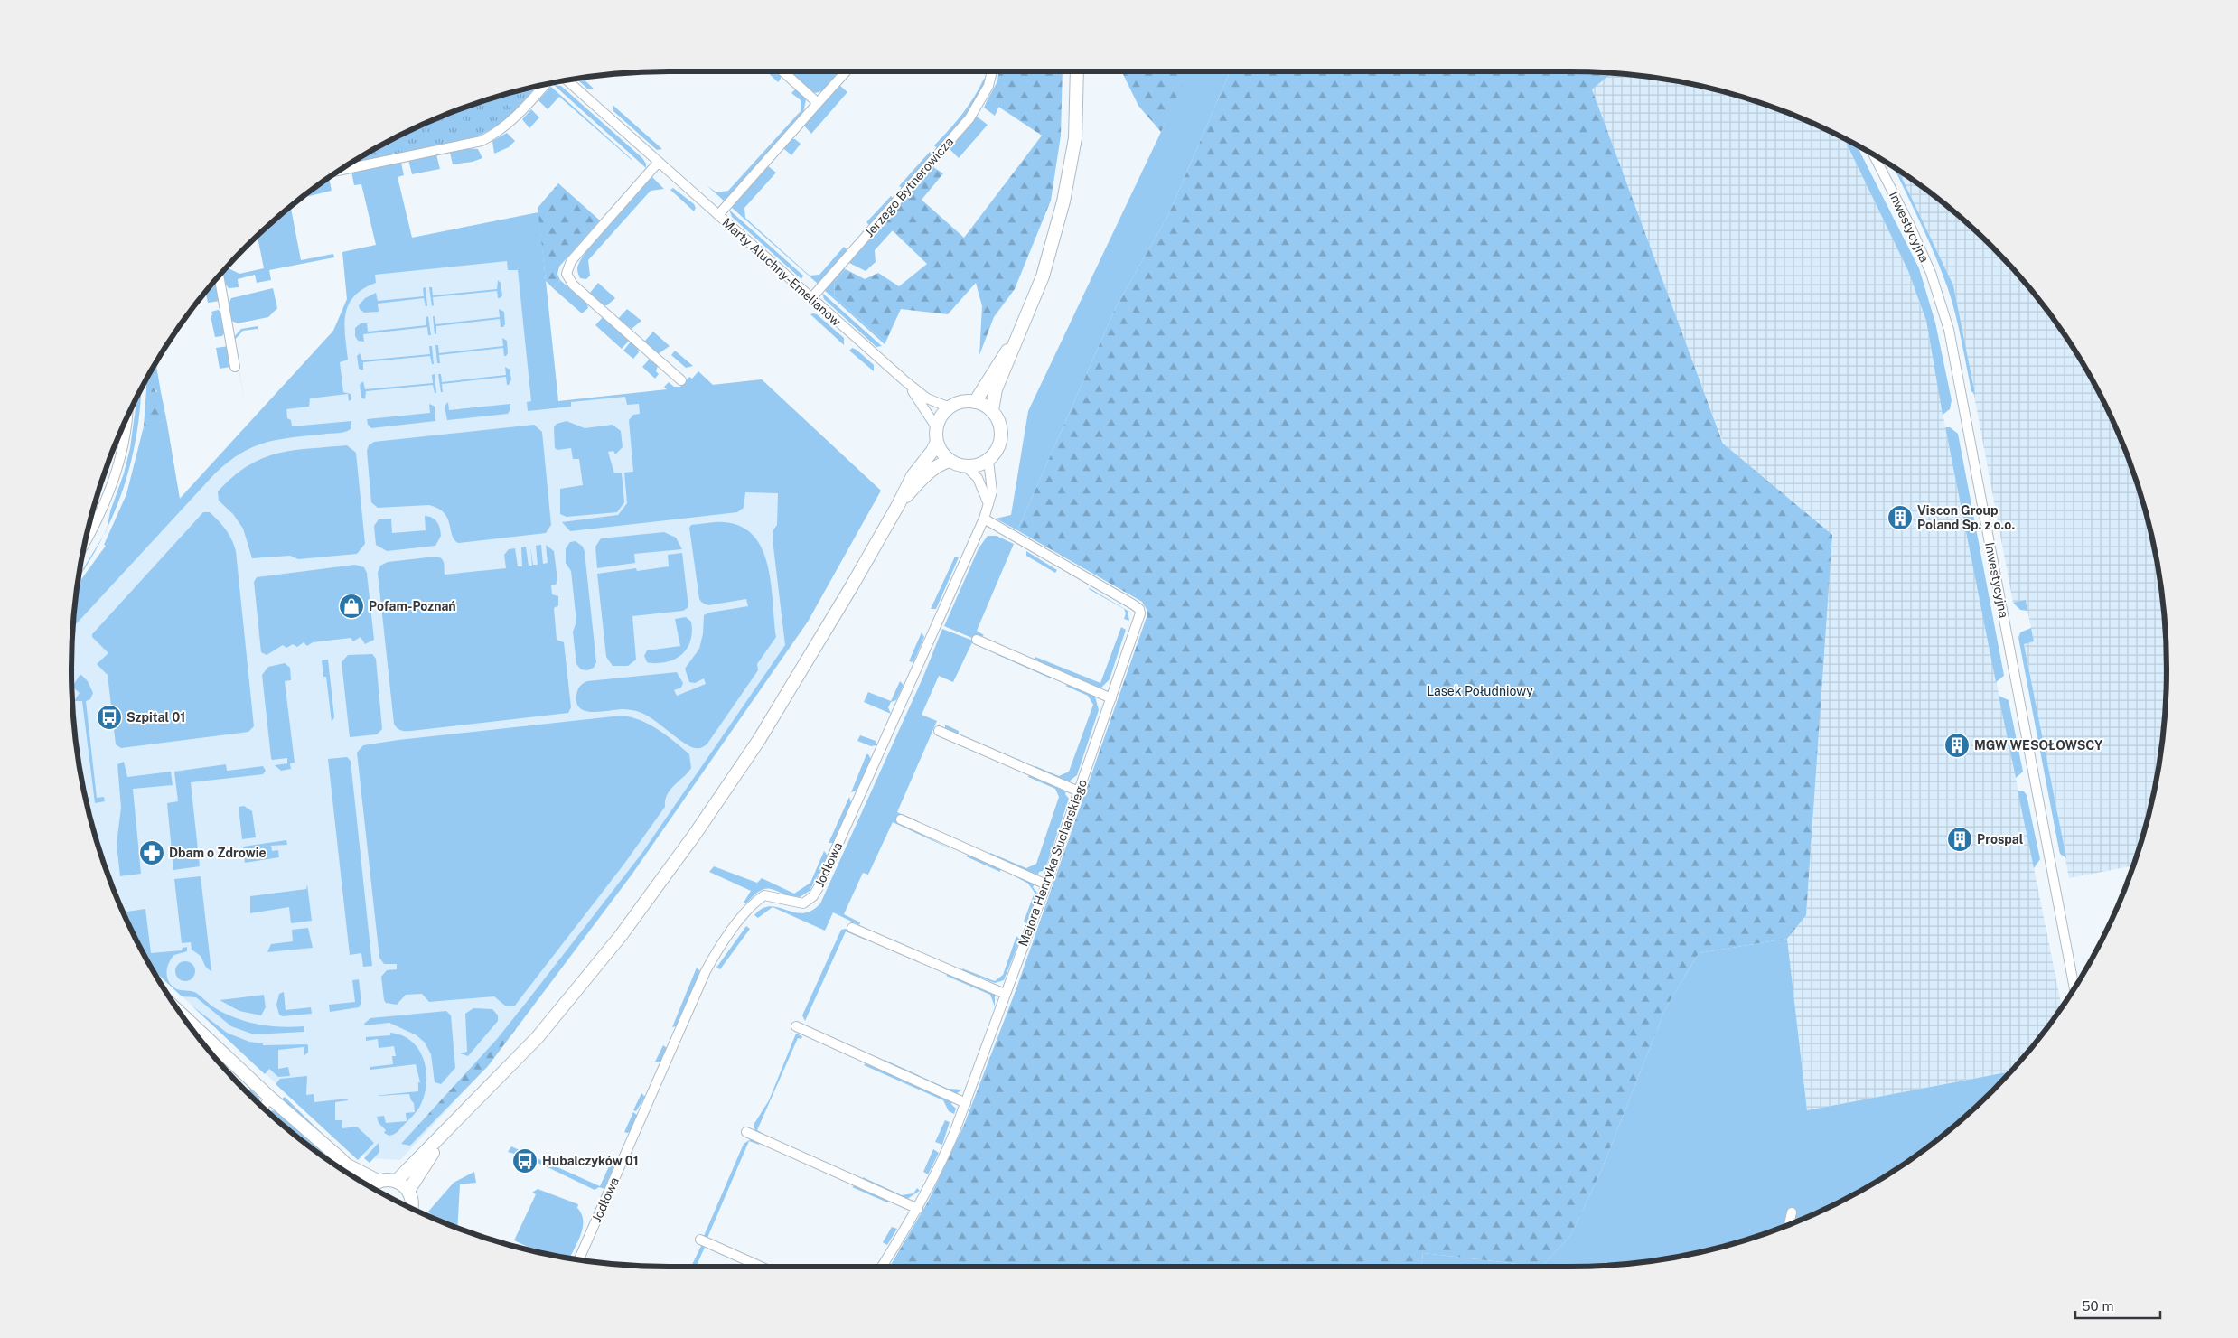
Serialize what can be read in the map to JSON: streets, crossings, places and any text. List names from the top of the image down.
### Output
{
  "streets": {
    "street": [
      "Jerzego Bytnerowicza",
      "Inwestycyjna",
      "Marty Aluchny-Emelianow",
      "Majora Henryka Sucharskiego",
      "Jodłowa"
    ]
  },
  "crossings": [
    ["Jerzego Bytnerowicza", "Marty Aluchny-Emelianow"],
    ["Marty Aluchny-Emelianow", "Jodłowa"],
    ["Majora Henryka Sucharskiego", "Jodłowa"]
  ],
  "parks": ["Lasek Południowy"],
  "places": {
    "building": ["Viscon Group Poland Sp. z o.o.", "MGW WESOŁOWSCY", "Prospal"],
    "shop": ["Pofam-Poznań"],
    "bus stop": ["Szpital 01", "Hubalczyków 01"],
    "pharmacy": ["Dbam o Zdrowie"]
  },
  "scale_bar": "50 m"
}
